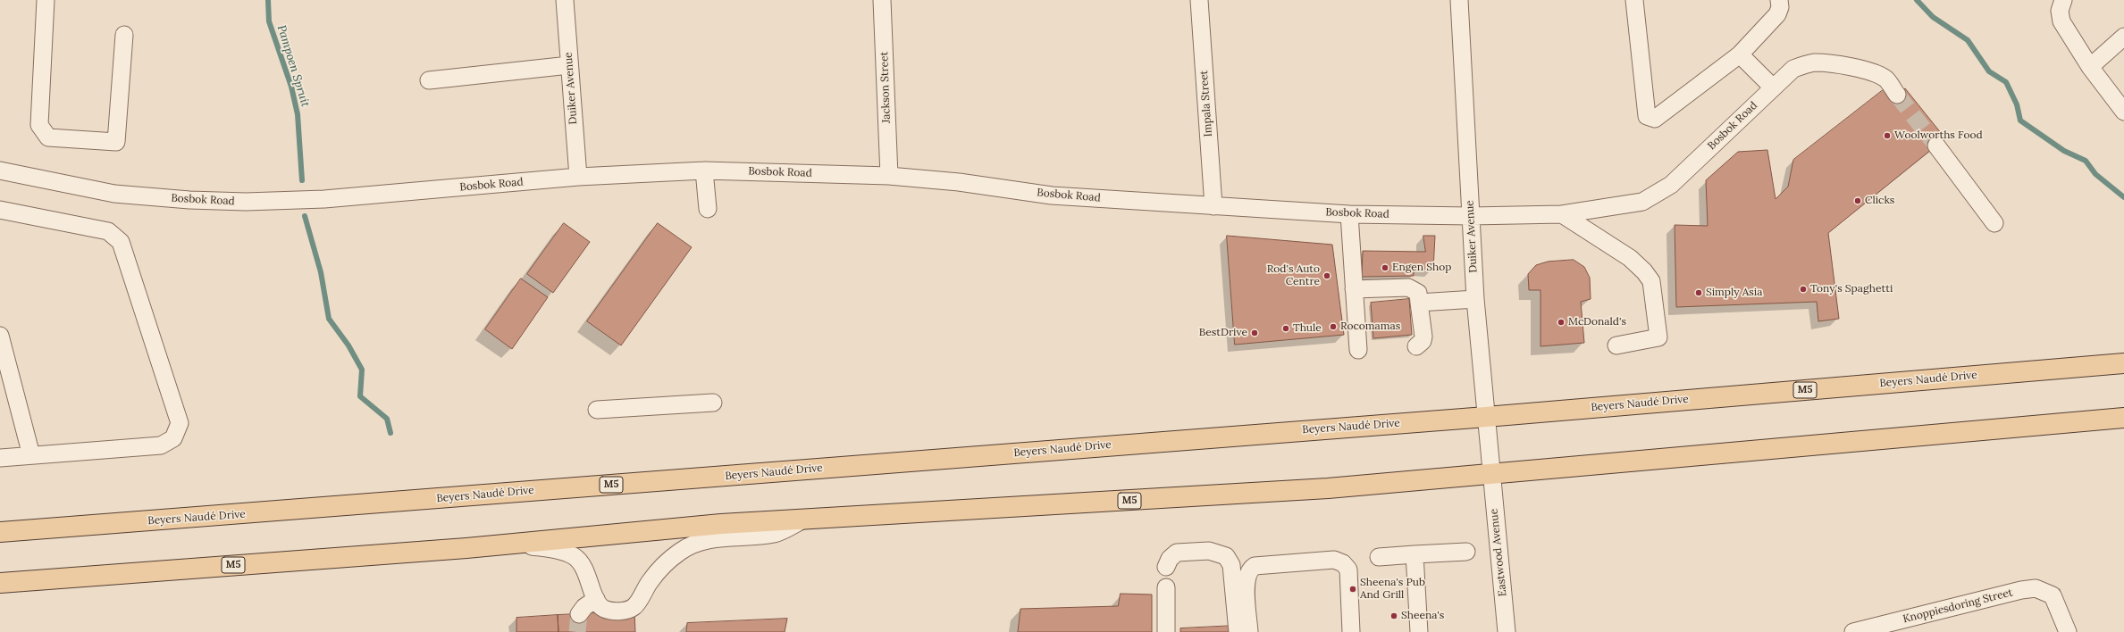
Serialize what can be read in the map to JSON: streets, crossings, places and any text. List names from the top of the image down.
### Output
{
  "streets": {
    "main road": ["Beyers Naudé Drive", "M5"],
    "street": [
      "Jackson Street",
      "Duiker Avenue",
      "Impala Street",
      "Bosbok Road",
      "Eastwood Avenue",
      "Knoppiesdoring Street"
    ]
  },
  "crossings": [
    ["Jackson Street", "Bosbok Road"],
    ["Duiker Avenue", "Bosbok Road"],
    ["Duiker Avenue", "Beyers Naudé Drive"],
    ["Duiker Avenue", "M5"],
    ["Duiker Avenue", "Eastwood Avenue"],
    ["Impala Street", "Bosbok Road"],
    ["M5", "Eastwood Avenue"]
  ],
  "water": ["Pampoen Spruit"],
  "places": [
    "Woolworths Food",
    "Clicks",
    "Engen Shop",
    "Rod's Auto Centre",
    "Tony's Spaghetti",
    "Simply Asia",
    "McDonald's",
    "Rocomamas",
    "Thule",
    "BestDrive",
    "Sheena's Pub And Grill",
    "Sheena's"
  ]
}
